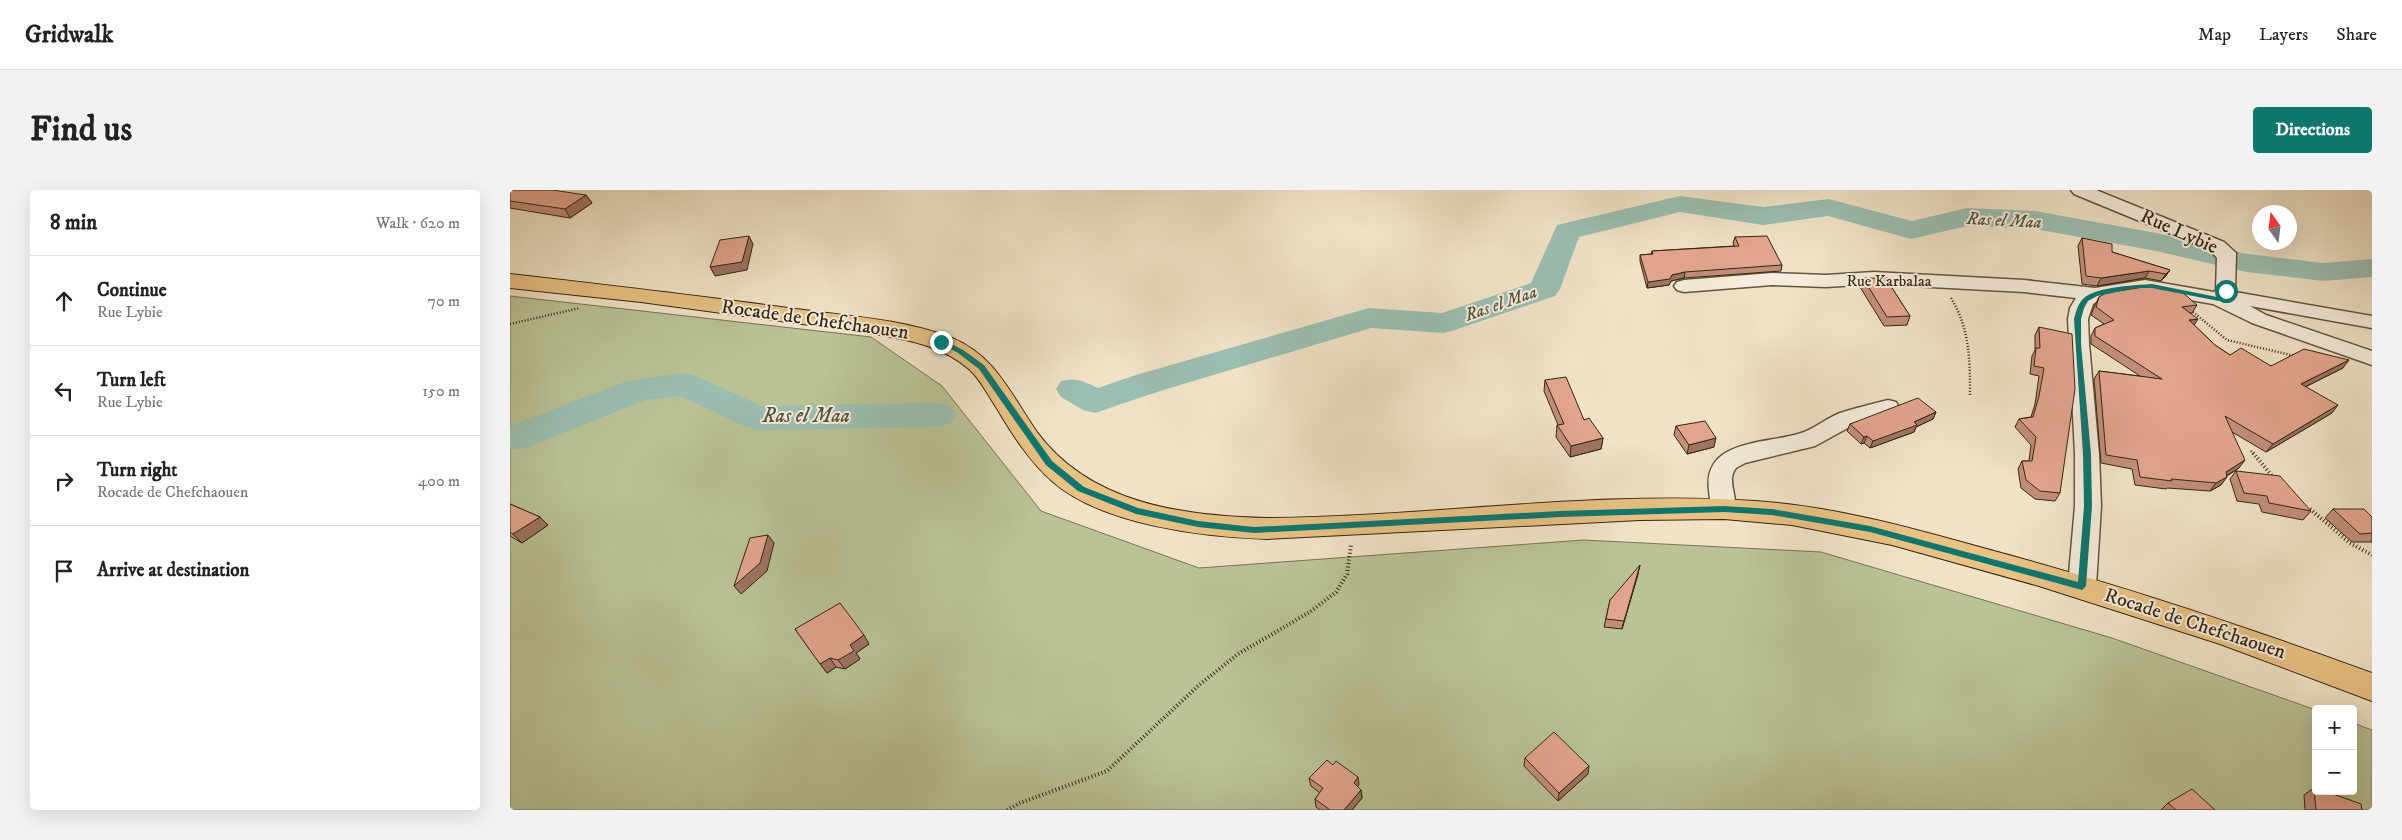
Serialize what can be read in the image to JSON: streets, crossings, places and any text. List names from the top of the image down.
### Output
{
  "streets": {
    "main road": ["Rocade de Chefchaouen"],
    "street": ["Rue Lybie", "Rue Karbalaa"]
  },
  "water": ["Ras el Maa"],
  "north": "top",
  "page": {
    "header": "Gridwalk",
    "nav": ["Map", "Layers", "Share"],
    "buttons": "Directions",
    "title": "Find us",
    "heading": ["8 min", "Walk · 620 m"],
    "list": [
      ["Continue", "Rue Lybie", "70 m"],
      ["Turn left", "Rue Lybie", "150 m"],
      ["Turn right", "Rocade de Chefchaouen", "400 m"],
      "Arrive at destination"
    ],
    "map_buttons": ["+", "−"]
  }
}
